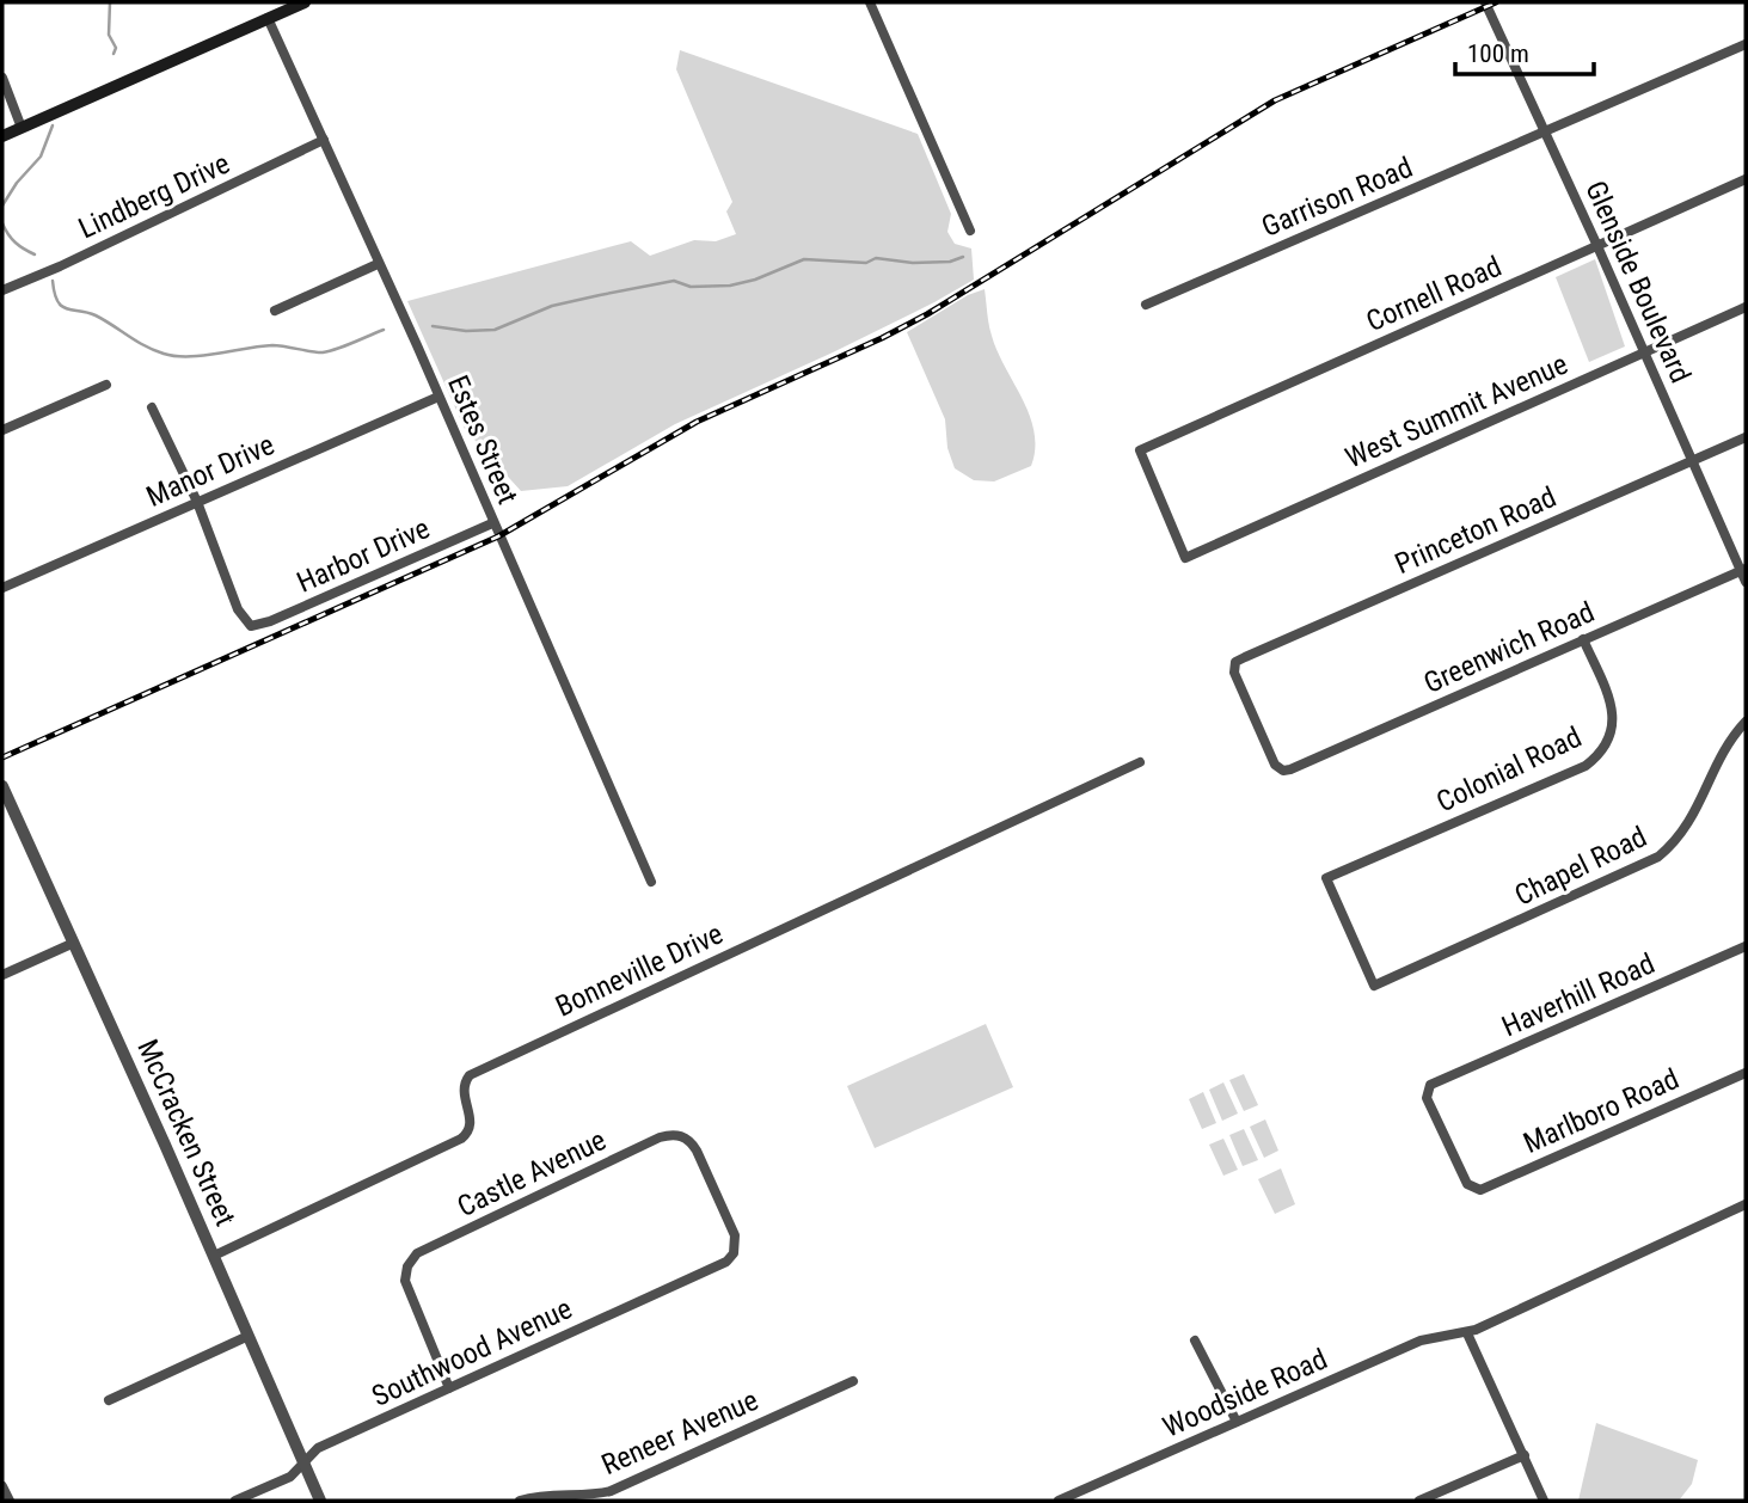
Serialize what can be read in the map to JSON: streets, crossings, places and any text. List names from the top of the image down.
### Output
{
  "streets": {
    "street": [
      "Lindberg Drive",
      "Garrison Road",
      "Glenside Boulevard",
      "Cornell Road",
      "West Summit Avenue",
      "Estes Street",
      "Manor Drive",
      "Princeton Road",
      "Harbor Drive",
      "Greenwich Road",
      "Colonial Road",
      "Chapel Road",
      "Bonneville Drive",
      "Haverhill Road",
      "Marlboro Road",
      "McCracken Street",
      "Castle Avenue",
      "Southwood Avenue",
      "Woodside Road",
      "Reneer Avenue"
    ]
  },
  "crossings": [
    ["Lindberg Drive", "Estes Street"],
    ["Garrison Road", "Glenside Boulevard"],
    ["Glenside Boulevard", "Cornell Road"],
    ["Glenside Boulevard", "West Summit Avenue"],
    ["Glenside Boulevard", "Princeton Road"],
    ["Glenside Boulevard", "Greenwich Road"],
    ["Cornell Road", "West Summit Avenue"],
    ["Estes Street", "Manor Drive"],
    ["Estes Street", "Harbor Drive"],
    ["Manor Drive", "Harbor Drive"],
    ["Princeton Road", "Greenwich Road"],
    ["Greenwich Road", "Colonial Road"],
    ["Colonial Road", "Chapel Road"],
    ["Bonneville Drive", "McCracken Street"],
    ["Haverhill Road", "Marlboro Road"],
    ["McCracken Street", "Southwood Avenue"],
    ["Castle Avenue", "Southwood Avenue"]
  ],
  "scale_bar": "100 m"
}
